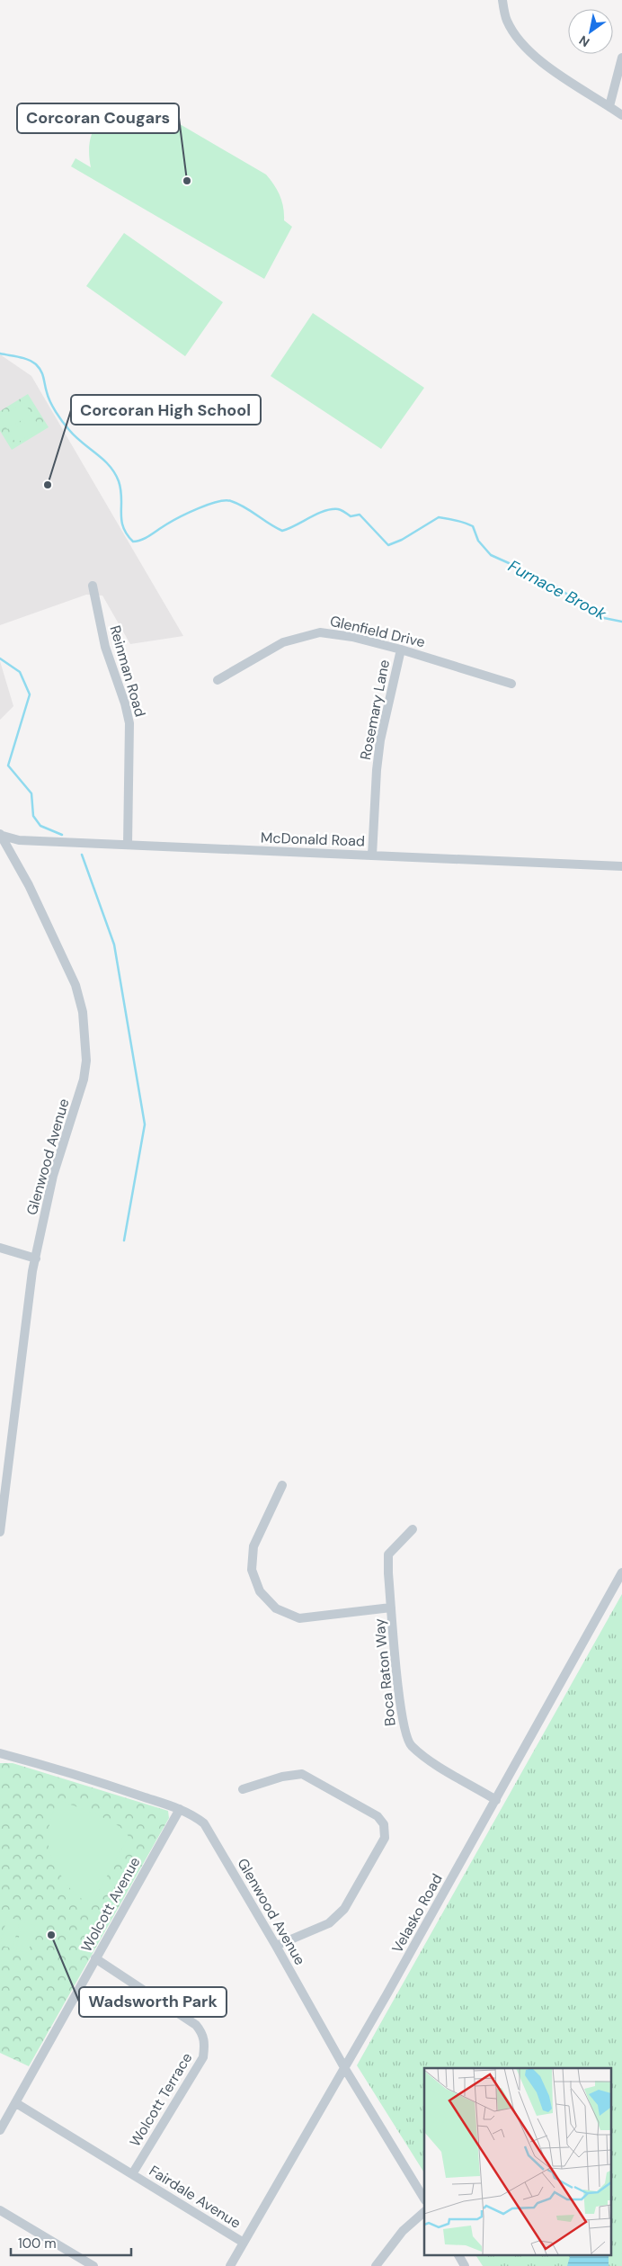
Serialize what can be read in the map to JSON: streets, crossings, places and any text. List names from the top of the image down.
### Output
{
  "streets": {
    "street": [
      "Glenfield Drive",
      "Reinman Road",
      "Rosemary Lane",
      "McDonald Road",
      "Glenwood Avenue",
      "Boca Raton Way",
      "Wolcott Avenue",
      "Velasko Road",
      "Wolcott Terrace",
      "Fairdale Avenue"
    ]
  },
  "crossings": [
    ["Glenfield Drive", "Rosemary Lane"],
    ["Reinman Road", "McDonald Road"],
    ["Rosemary Lane", "McDonald Road"],
    ["McDonald Road", "Glenwood Avenue"],
    ["Glenwood Avenue", "Wolcott Avenue"],
    ["Glenwood Avenue", "Velasko Road"],
    ["Boca Raton Way", "Velasko Road"],
    ["Wolcott Avenue", "Wolcott Terrace"],
    ["Wolcott Avenue", "Fairdale Avenue"],
    ["Velasko Road", "Fairdale Avenue"],
    ["Wolcott Terrace", "Fairdale Avenue"]
  ],
  "water": ["Furnace Brook"],
  "places": ["Corcoran Cougars", "Corcoran High School", "Wadsworth Park"],
  "scale_bar": "100 m",
  "north": "bottom left"
}
